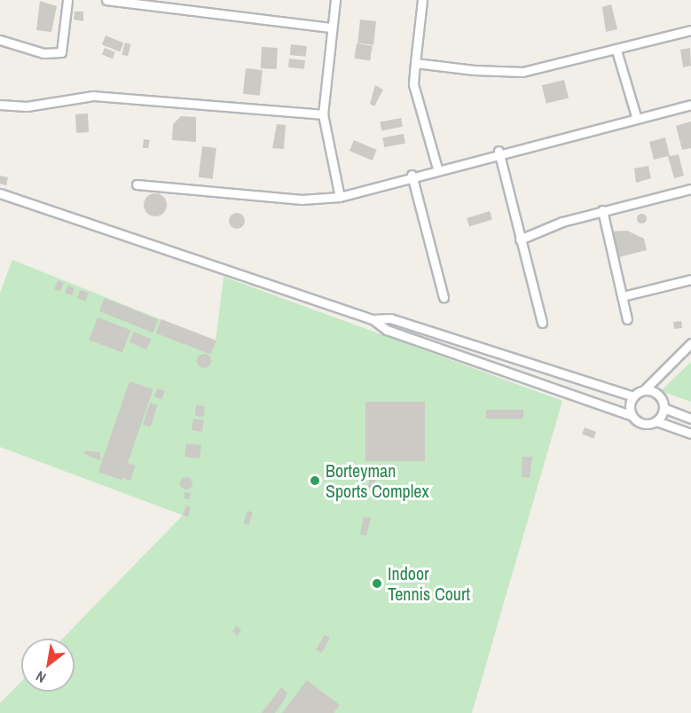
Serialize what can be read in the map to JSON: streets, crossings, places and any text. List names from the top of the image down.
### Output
{
  "places": ["Borteyman Sports Complex", "Indoor Tennis Court"],
  "north": "bottom left"
}
